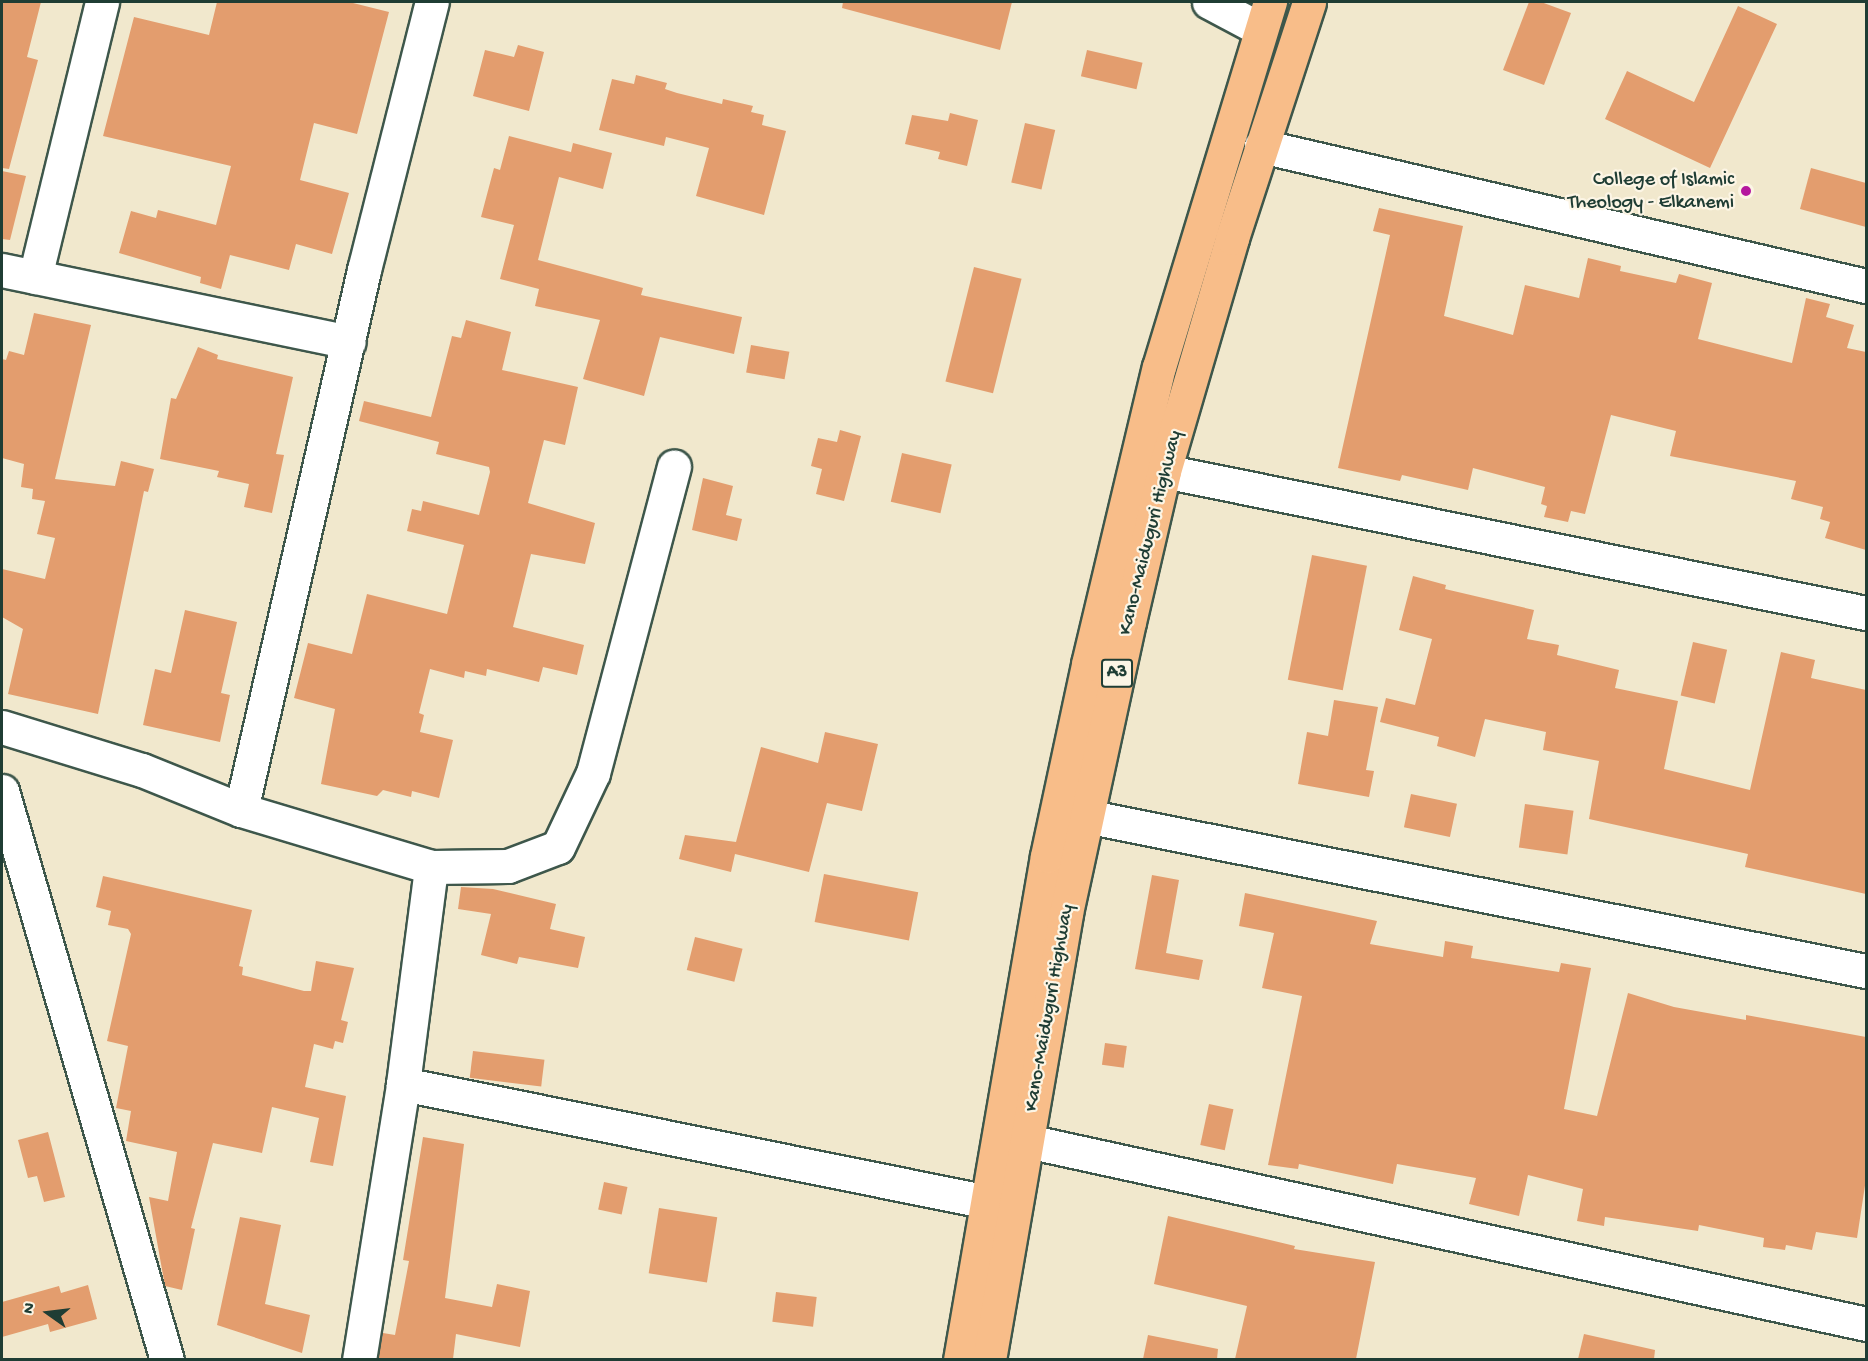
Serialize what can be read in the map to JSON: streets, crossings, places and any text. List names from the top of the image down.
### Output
{
  "streets": {
    "highway": ["Kano-Maiduguri Highway", "A3"]
  },
  "places": ["College of Islamic Theology - Elkanemi"],
  "north": "left"
}
